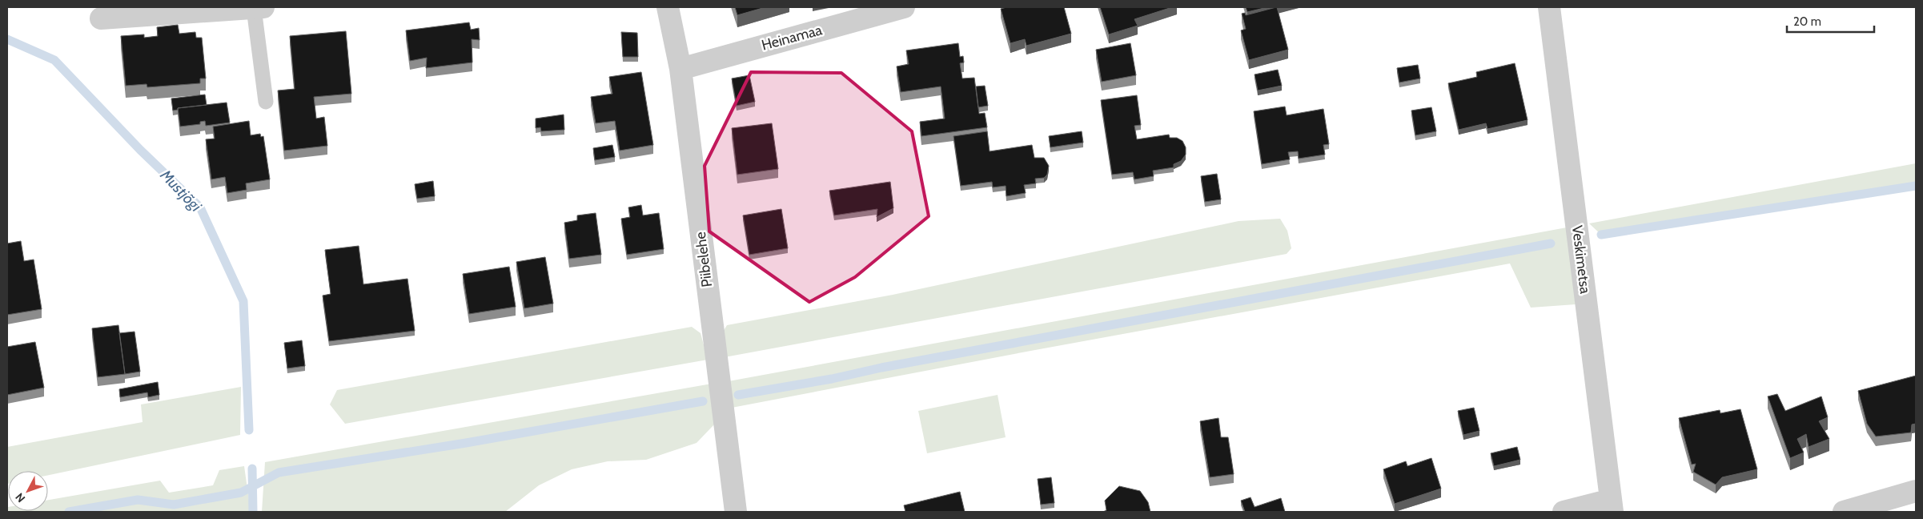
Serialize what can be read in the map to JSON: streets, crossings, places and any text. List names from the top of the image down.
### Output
{
  "streets": {
    "street": ["Heinamaa", "Piibelehe", "Veskimetsa"]
  },
  "crossings": [
    ["Heinamaa", "Piibelehe"]
  ],
  "water": ["Mustjõgi"],
  "scale_bar": "20 m",
  "north": "bottom left"
}
